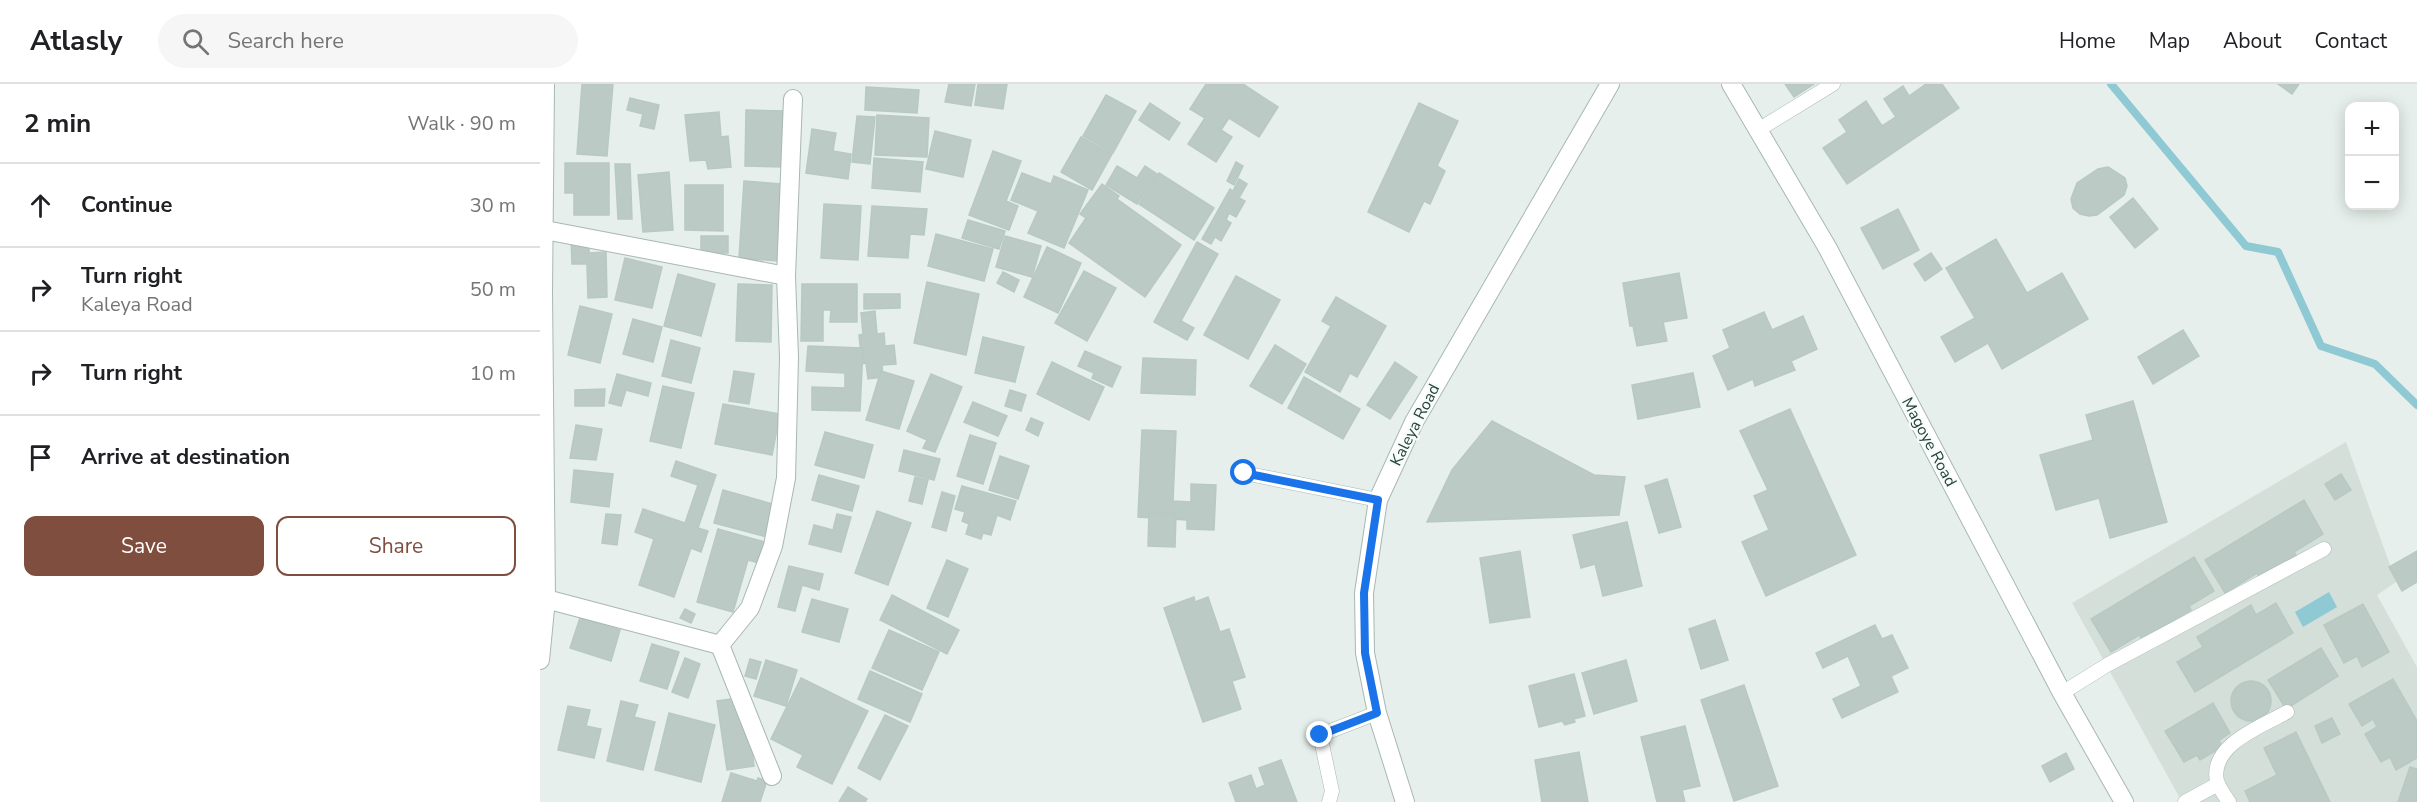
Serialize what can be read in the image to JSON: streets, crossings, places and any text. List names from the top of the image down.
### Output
{
  "streets": {
    "street": ["Kaleya Road", "Magoye Road"]
  },
  "page": {
    "header": "Atlasly",
    "search": "Search here",
    "nav": [
      "Home",
      "Map",
      "About",
      "Contact"
    ],
    "heading": ["2 min", "Walk · 90 m"],
    "map_buttons": ["+", "−"],
    "list": [
      ["Continue", "30 m"],
      ["Turn right", "Kaleya Road", "50 m"],
      ["Turn right", "10 m"],
      "Arrive at destination"
    ],
    "buttons": ["Save", "Share"]
  }
}
